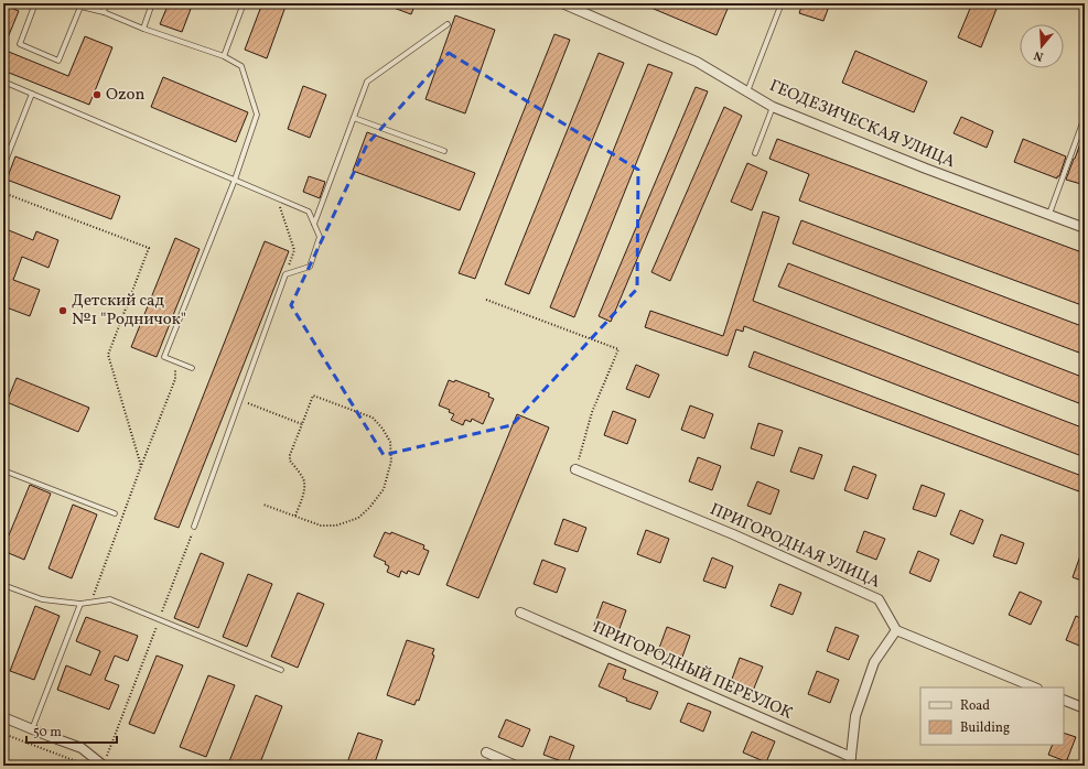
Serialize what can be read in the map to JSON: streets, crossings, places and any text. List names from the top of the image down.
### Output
{
  "streets": {
    "street": ["ГЕОДЕЗИЧЕСКАЯ УЛИЦА", "ПРИГОРОДНАЯ УЛИЦА", "ПРИГОРОДНЫЙ ПЕРЕУЛОК"]
  },
  "places": ["Ozon", "Детский сад №1 \"Родничок\""],
  "legend": ["Road", "Building"],
  "scale_bar": "50 m",
  "north": "bottom"
}
